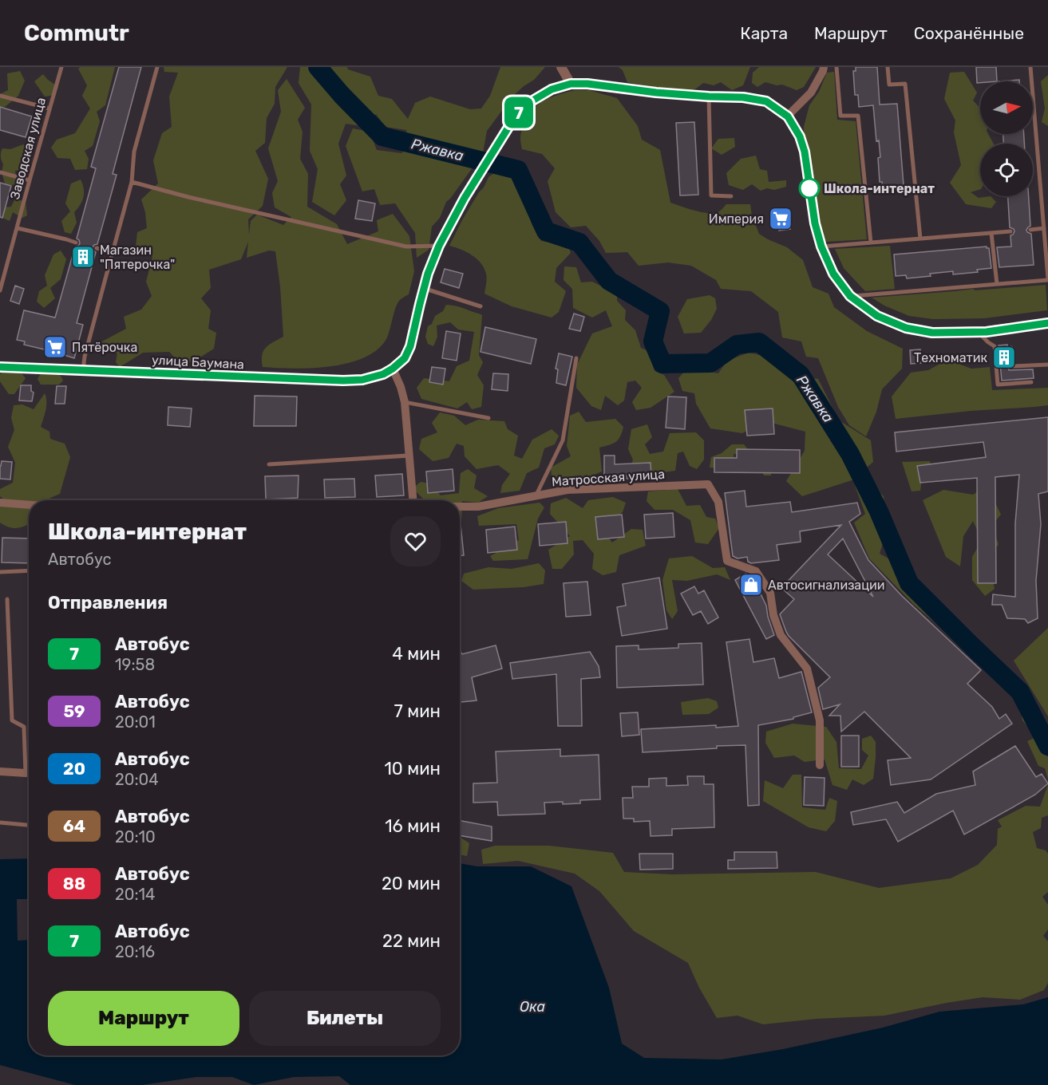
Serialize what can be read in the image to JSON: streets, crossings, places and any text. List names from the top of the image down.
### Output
{
  "streets": {
    "street": ["улица Баумана", "Матросская улица"],
    "lane": ["Заводская улица"]
  },
  "water": ["Ржавка", "Ока"],
  "places": {
    "other": ["Школа-интернат"],
    "supermarket": ["Империя", "Пятёрочка"],
    "building": ["Магазин \"Пятерочка\"", "Техноматик"],
    "shop": ["Автосигнализации"]
  },
  "lines": ["bus line 7"],
  "north": "right",
  "page": {
    "header": "Commutr",
    "nav": ["Карта", "Маршрут", "Сохранённые"],
    "on_map": "7",
    "heading": [
      ["Школа-интернат", "Автобус"],
      "Отправления"
    ],
    "list": [
      {
        "mark": "7",
        "name": "Автобус",
        "note": "19:58",
        "value": "4 мин"
      },
      {
        "mark": "59",
        "name": "Автобус",
        "note": "20:01",
        "value": "7 мин"
      },
      {
        "mark": "20",
        "name": "Автобус",
        "note": "20:04",
        "value": "10 мин"
      },
      {
        "mark": "64",
        "name": "Автобус",
        "note": "20:10",
        "value": "16 мин"
      },
      {
        "mark": "88",
        "name": "Автобус",
        "note": "20:14",
        "value": "20 мин"
      },
      {
        "mark": "7",
        "name": "Автобус",
        "note": "20:16",
        "value": "22 мин"
      }
    ],
    "buttons": ["Маршрут", "Билеты"]
  }
}
